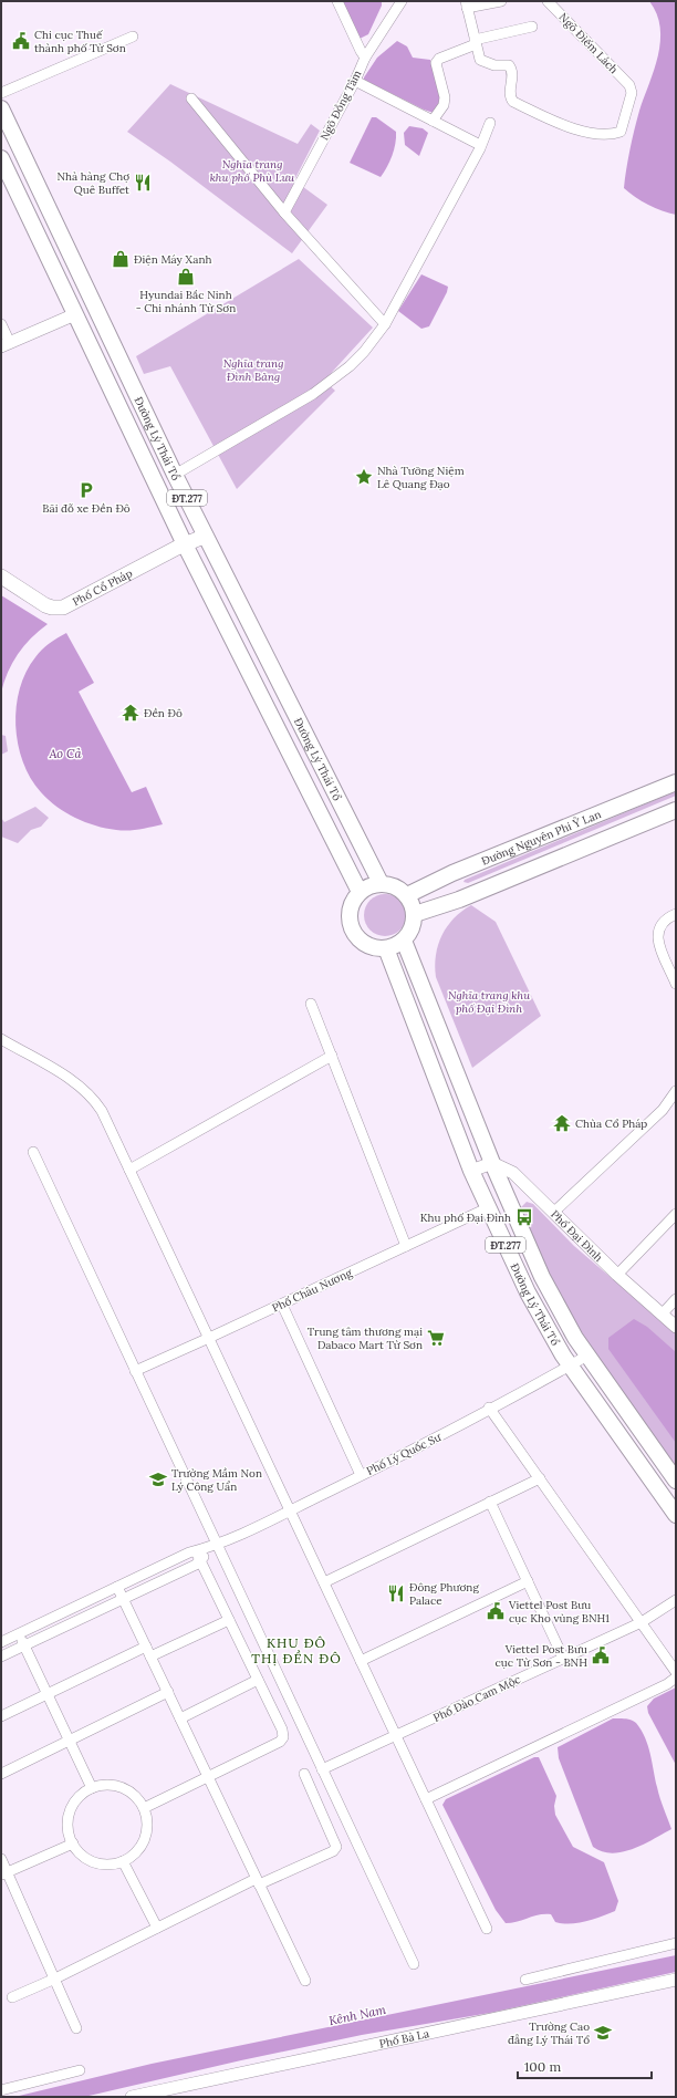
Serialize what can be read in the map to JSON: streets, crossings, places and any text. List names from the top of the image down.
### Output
{
  "streets": {
    "main road": [
      "Đường Lý Thái Tổ",
      "ĐT.277",
      "Phố Cổ Pháp",
      "Đường Nguyên Phi Ỷ Lan"
    ],
    "street": [
      "Ngõ Điếm Lách",
      "Ngõ Đồng Tâm",
      "Phố Đại Đình",
      "Phố Châu Nương",
      "Phố Lý Quốc Sư",
      "Phố Đào Cam Mộc",
      "Phố Bà La"
    ]
  },
  "crossings": [
    ["Đường Lý Thái Tổ", "Phố Cổ Pháp"],
    ["Đường Lý Thái Tổ", "Đường Nguyên Phi Ỷ Lan"],
    ["Đường Lý Thái Tổ", "Phố Đại Đình"],
    ["Đường Lý Thái Tổ", "Phố Châu Nương"],
    ["Đường Lý Thái Tổ", "Phố Lý Quốc Sư"]
  ],
  "districts": ["KHU ĐÔ THỊ ĐỀN ĐÔ"],
  "water": ["Ao Cả", "Kênh Nam"],
  "parks": ["Nghĩa trang khu phố Phù Lưu", "Nghĩa trang Đình Bảng", "Nghĩa trang khu phố Đại Đình"],
  "places": {
    "public building": ["Chi cục Thuế thành phố Từ Sơn", "Viettel Post Bưu cục Kho vùng BNH1", "Viettel Post Bưu cục Từ Sơn - BNH"],
    "restaurant": ["Nhà hàng Chợ Quê Buffet", "Đông Phương Palace"],
    "shop": ["Điện Máy Xanh", "Hyundai Bắc Ninh - Chi nhánh Từ Sơn"],
    "place": ["Nhà Tưởng Niệm Lê Quang Đạo"],
    "parking": ["Bãi đỗ xe Đền Đô"],
    "temple": ["Đền Đô", "Chùa Cổ Pháp"],
    "bus stop": ["Khu phố Đại Đình"],
    "supermarket": ["Trung tâm thương mại Dabaco Mart Từ Sơn"],
    "school or university": ["Trường Mầm Non Lý Công Uẩn", "Trường Cao đẳng Lý Thái Tổ"]
  },
  "scale_bar": "100 m"
}
